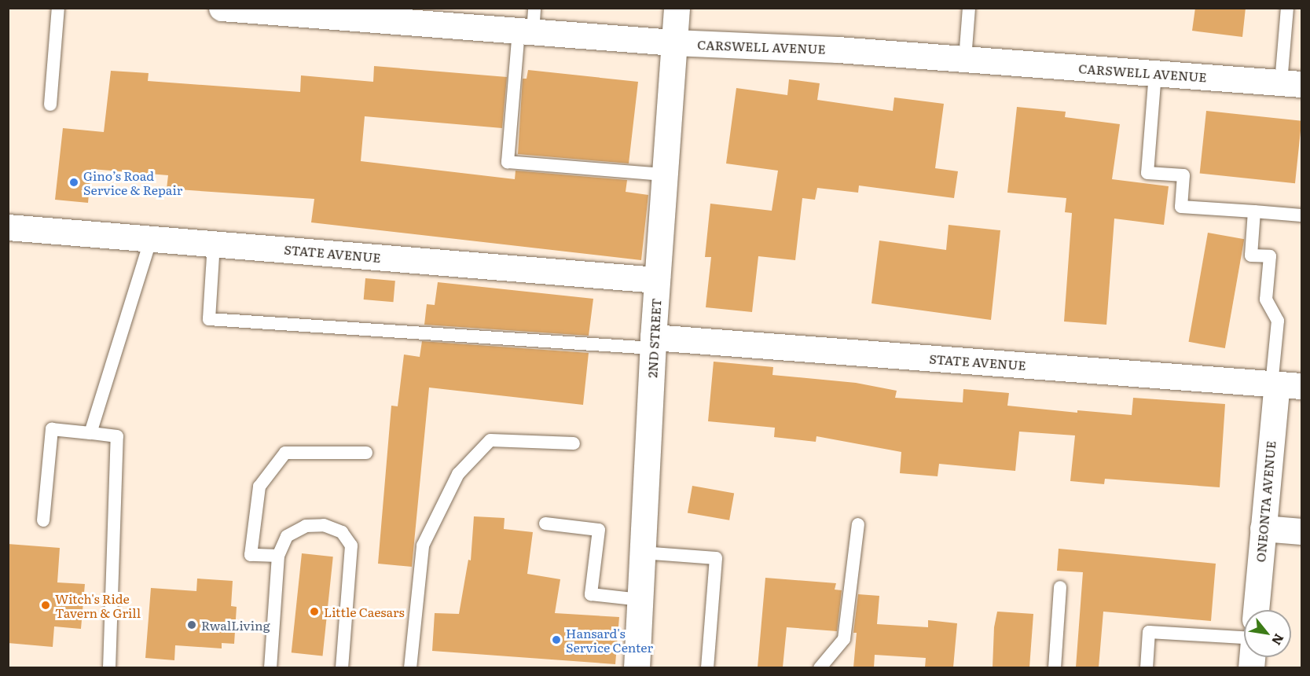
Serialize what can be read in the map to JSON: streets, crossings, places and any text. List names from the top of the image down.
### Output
{
  "streets": {
    "street": [
      "CARSWELL AVENUE",
      "STATE AVENUE",
      "2ND STREET",
      "ONEONTA AVENUE"
    ]
  },
  "crossings": [
    ["CARSWELL AVENUE", "2ND STREET"],
    ["STATE AVENUE", "2ND STREET"],
    ["STATE AVENUE", "ONEONTA AVENUE"]
  ],
  "places": [
    "Gino’s Road Service & Repair",
    "Witch's Ride Tavern & Grill",
    "Little Caesars",
    "RwalLiving",
    "Hansard's Service Center"
  ],
  "north": "bottom right"
}
